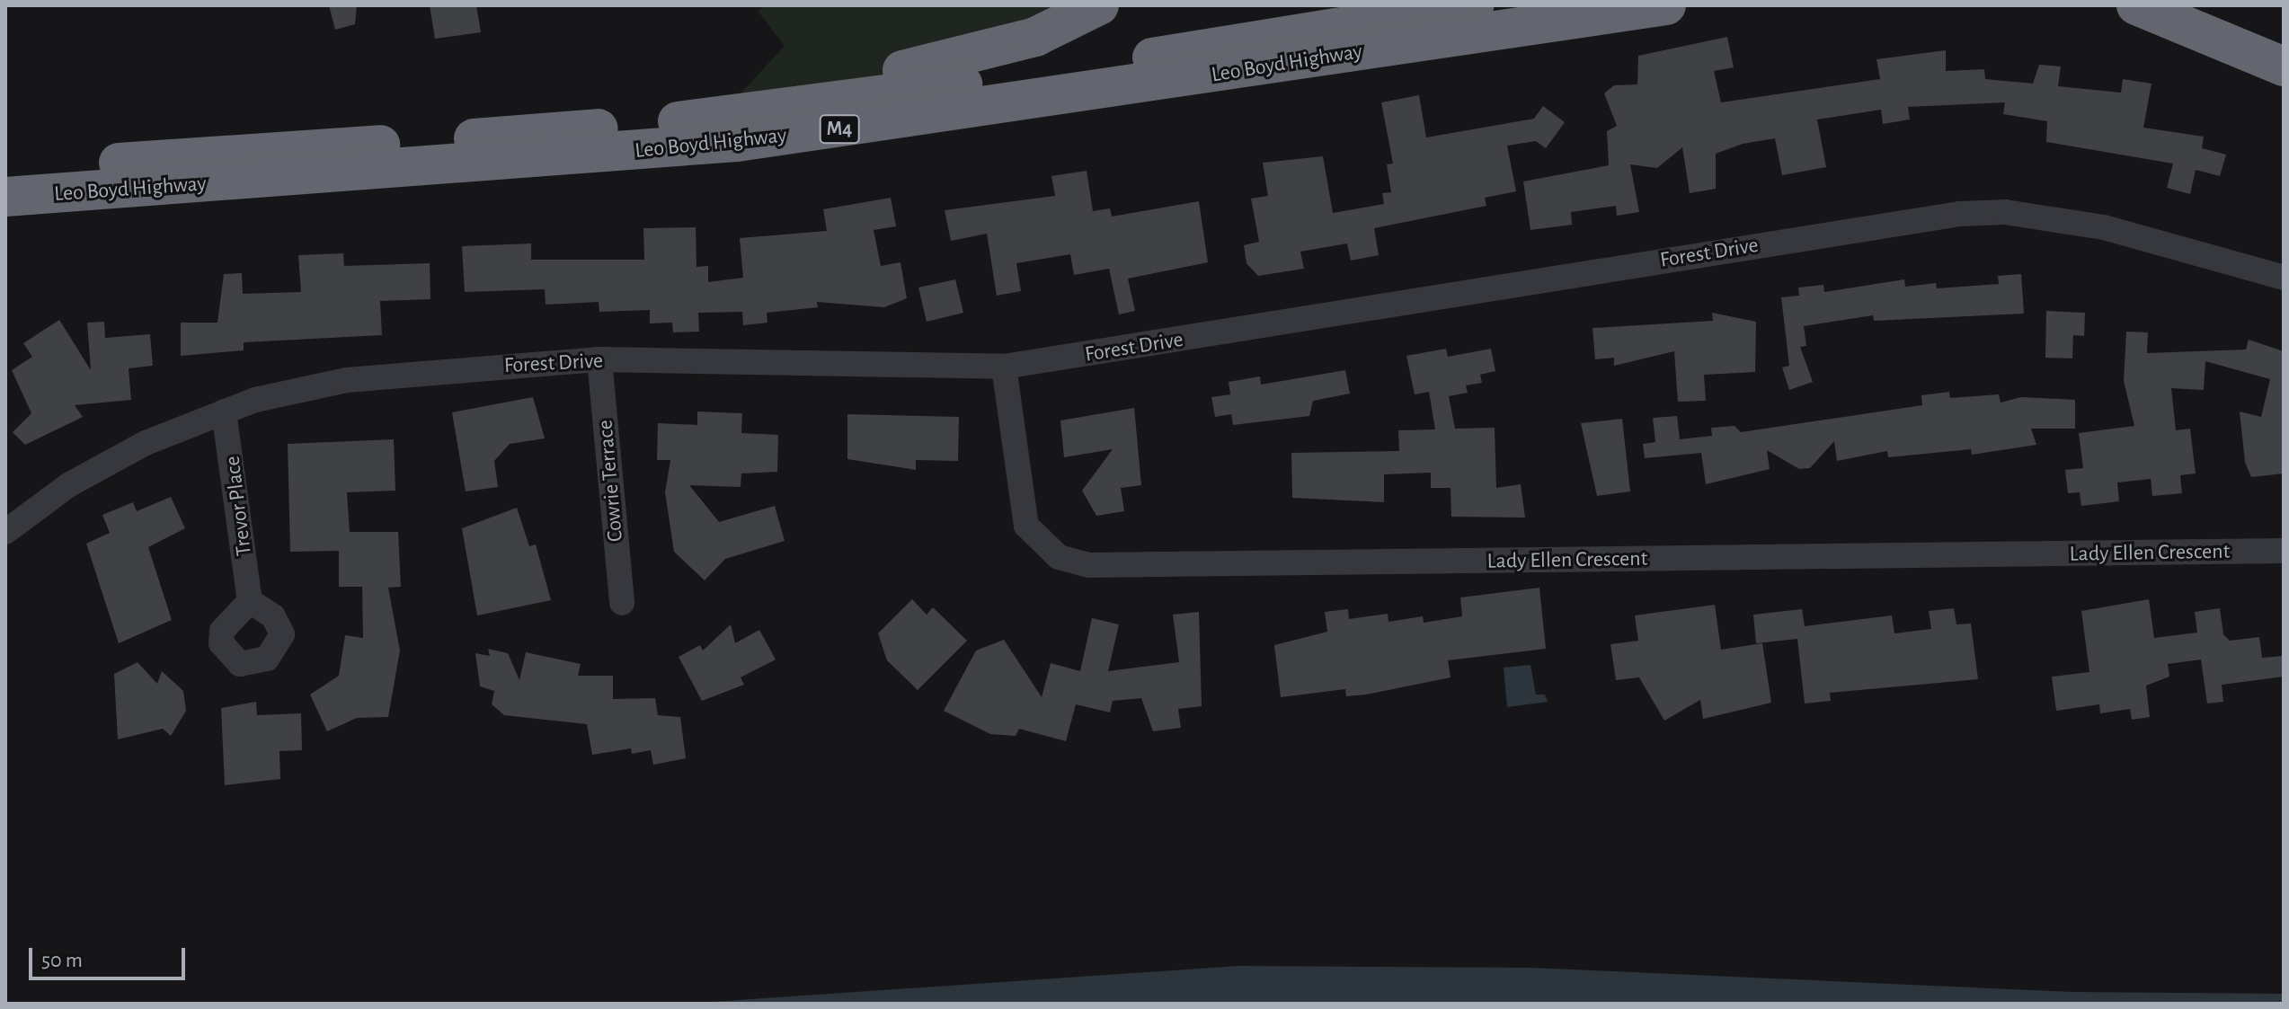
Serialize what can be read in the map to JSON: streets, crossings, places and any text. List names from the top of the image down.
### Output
{
  "streets": {
    "highway": ["Leo Boyd Highway", "M4"],
    "street": [
      "Forest Drive",
      "Cowrie Terrace",
      "Trevor Place",
      "Lady Ellen Crescent"
    ]
  },
  "crossings": [
    ["Forest Drive", "Cowrie Terrace"],
    ["Forest Drive", "Trevor Place"],
    ["Forest Drive", "Lady Ellen Crescent"]
  ],
  "scale_bar": "50 m"
}
